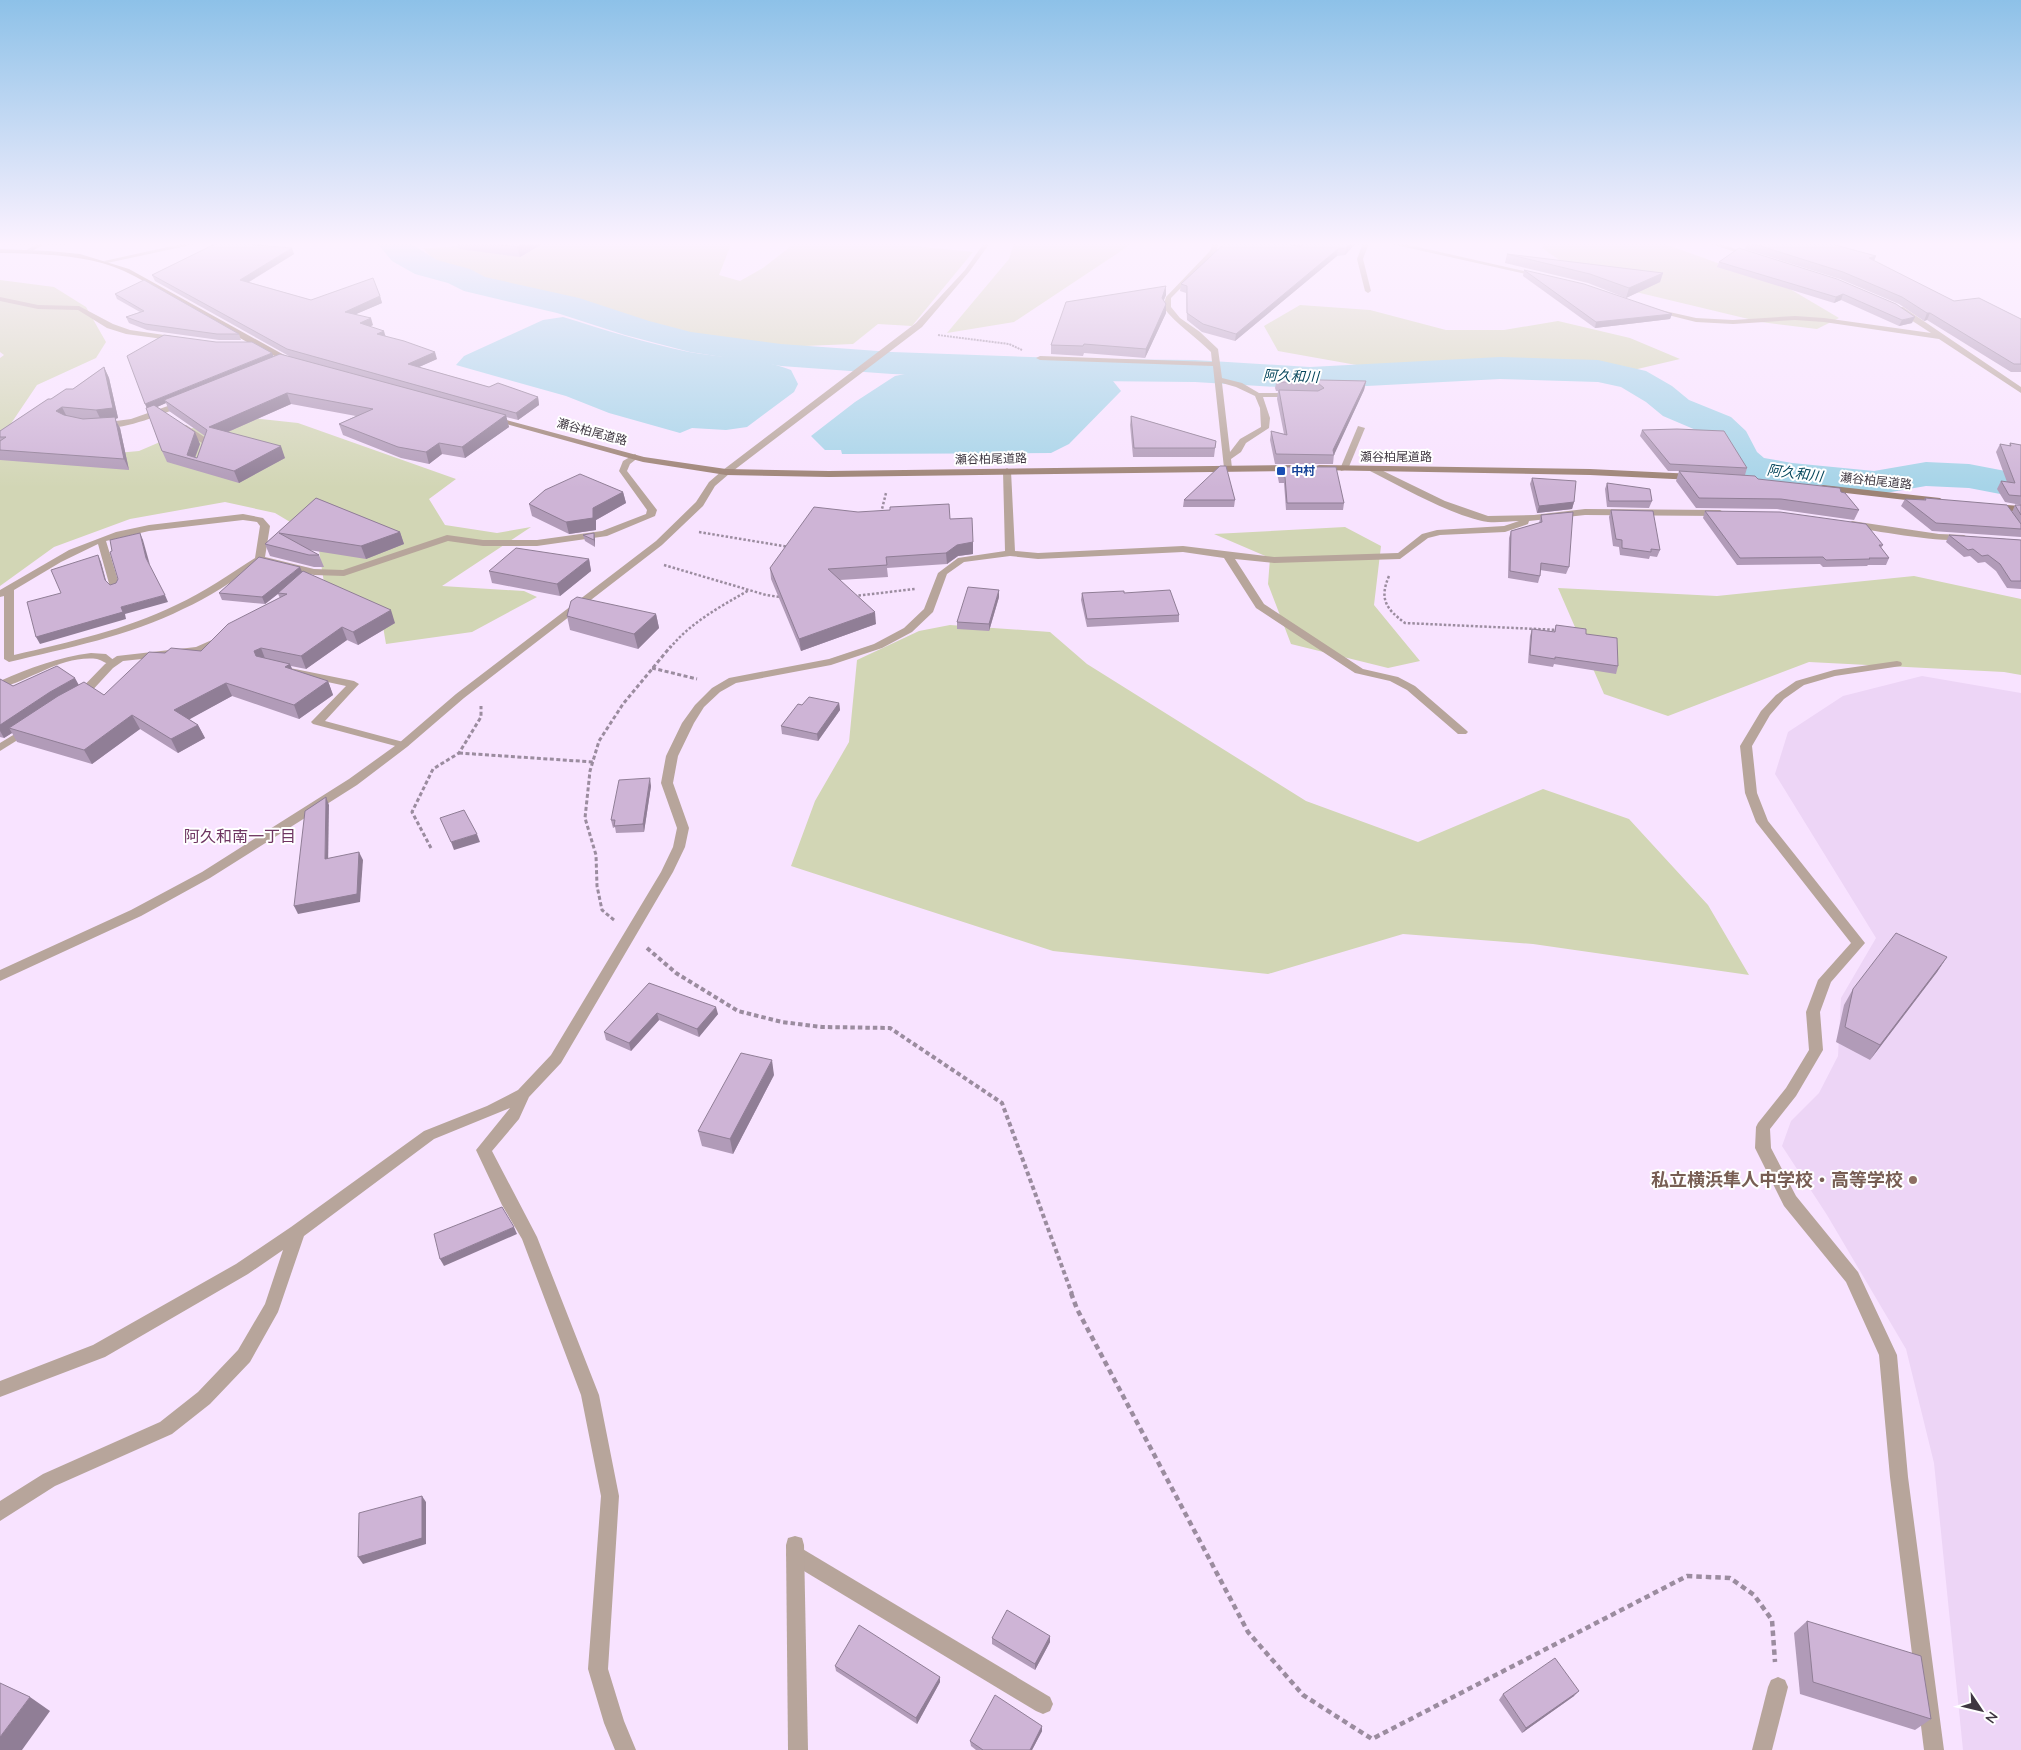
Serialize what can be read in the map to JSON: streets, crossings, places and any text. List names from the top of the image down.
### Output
{
  "streets": {
    "main road": ["瀬谷柏尾道路"]
  },
  "districts": ["阿久和南一丁目"],
  "water": ["阿久和川"],
  "places": {
    "transit": ["中村"],
    "other": ["私立横浜隼人中学校・高等学校"]
  },
  "north": "bottom right"
}
